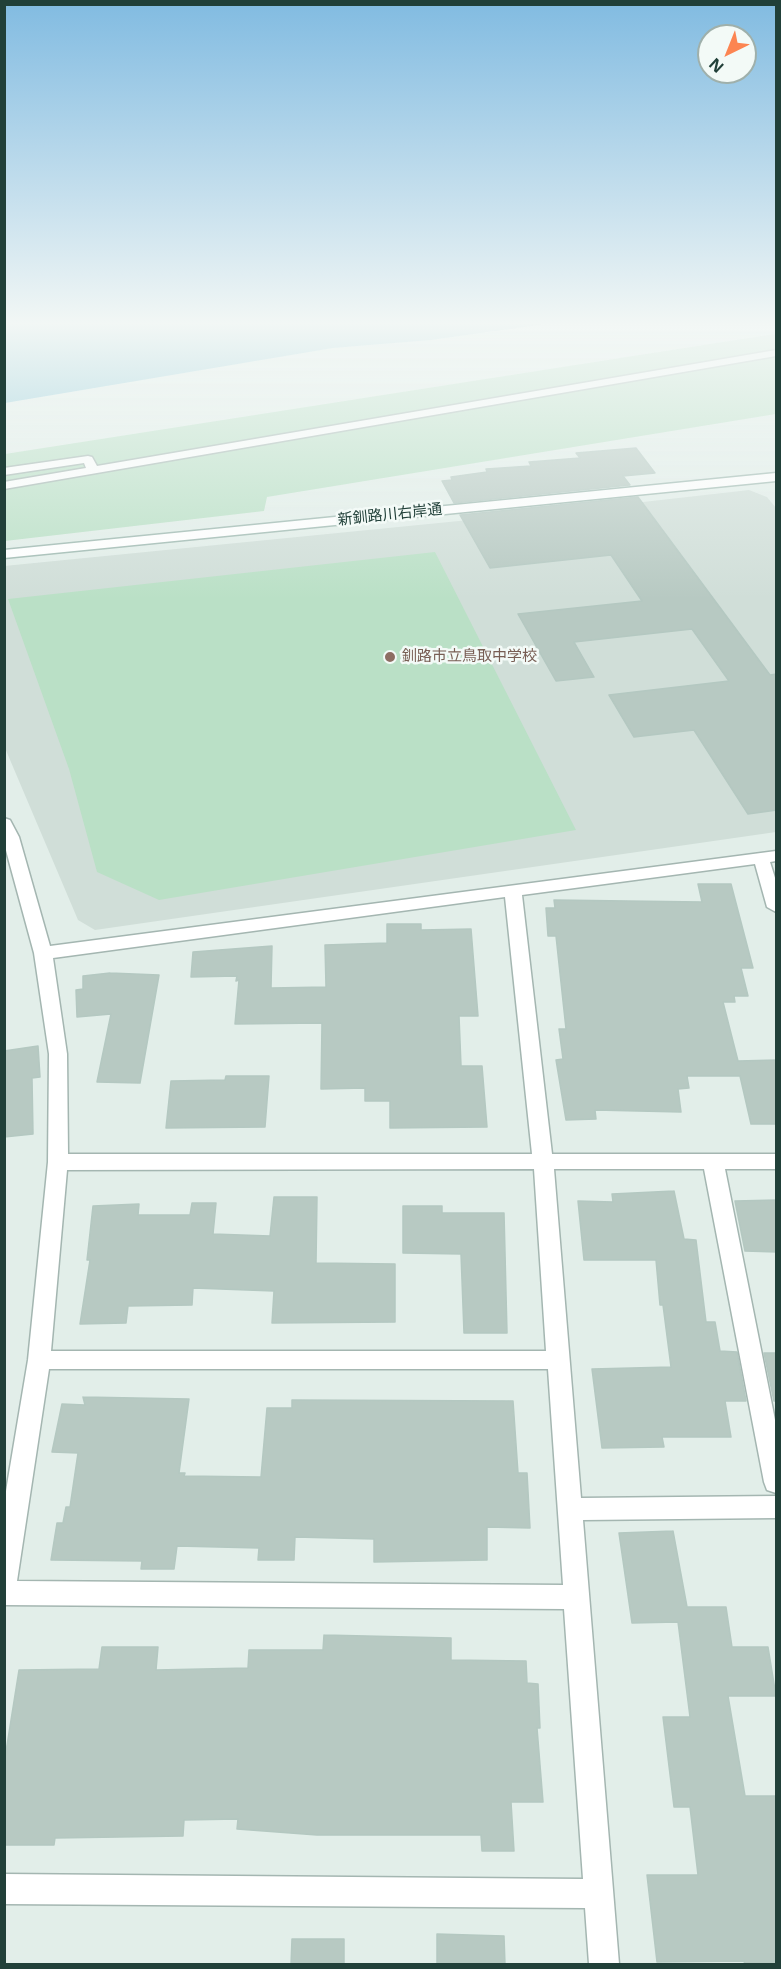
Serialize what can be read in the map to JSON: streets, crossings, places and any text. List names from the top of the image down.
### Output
{
  "streets": {
    "street": ["新釧路川右岸通"]
  },
  "places": ["釧路市立鳥取中学校"],
  "north": "bottom left"
}
